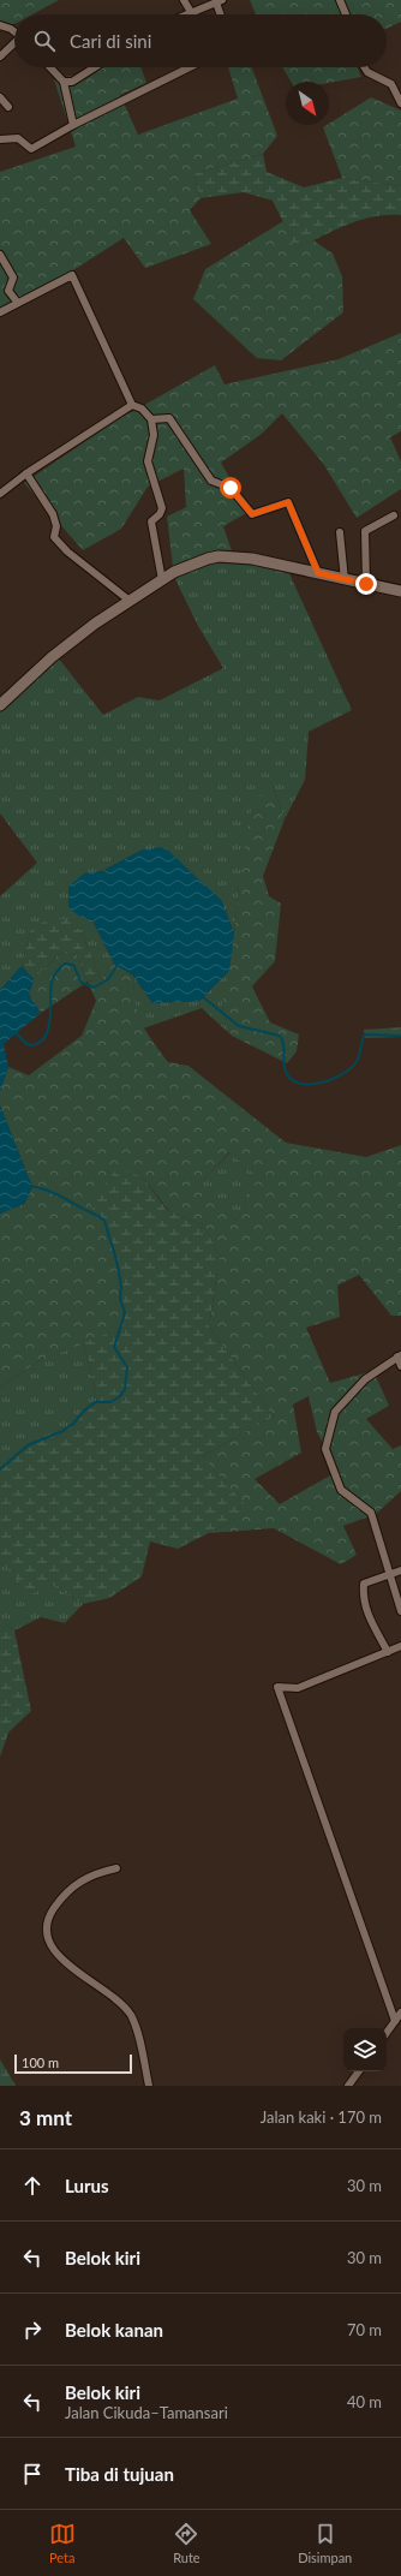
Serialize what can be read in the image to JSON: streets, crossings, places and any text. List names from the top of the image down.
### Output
{
  "scale_bar": "100 m",
  "north": "bottom right",
  "page": {
    "search": "Cari di sini",
    "scale": "100 m",
    "heading": ["3 mnt", "Jalan kaki · 170 m"],
    "list": [
      ["Lurus", "30 m"],
      ["Belok kiri", "30 m"],
      ["Belok kanan", "70 m"],
      ["Belok kiri", "Jalan Cikuda–Tamansari", "40 m"],
      "Tiba di tujuan"
    ],
    "nav": ["Peta", "Rute", "Disimpan"]
  }
}
